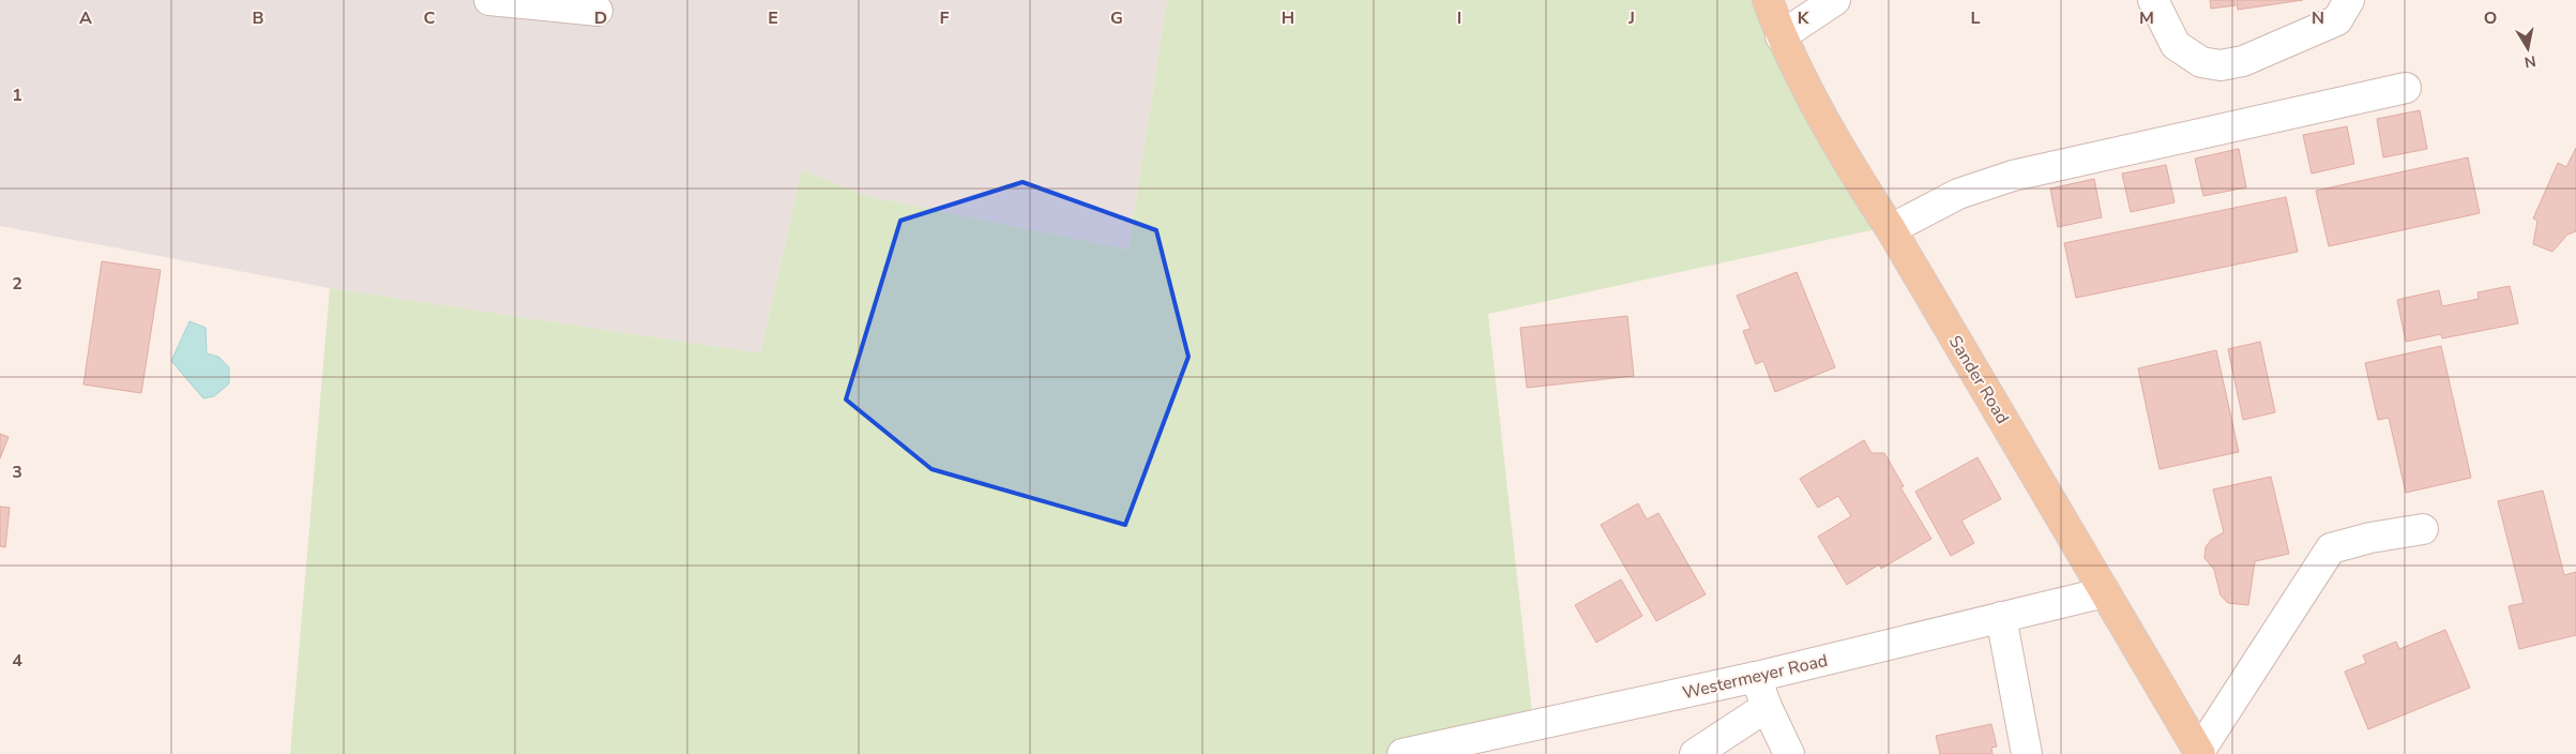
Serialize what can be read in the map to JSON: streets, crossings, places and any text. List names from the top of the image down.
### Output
{
  "streets": {
    "main road": ["Sander Road"],
    "street": ["Westermeyer Road"]
  },
  "crossings": [
    ["Sander Road", "Westermeyer Road"]
  ],
  "north": "bottom",
  "grid": {
    "columns": [
      "A",
      "B",
      "C",
      "D",
      "E",
      "F",
      "G",
      "H",
      "I",
      "J",
      "K",
      "L",
      "M",
      "N",
      "O"
    ],
    "rows": [
      "1",
      "2",
      "3",
      "4"
    ]
  }
}
